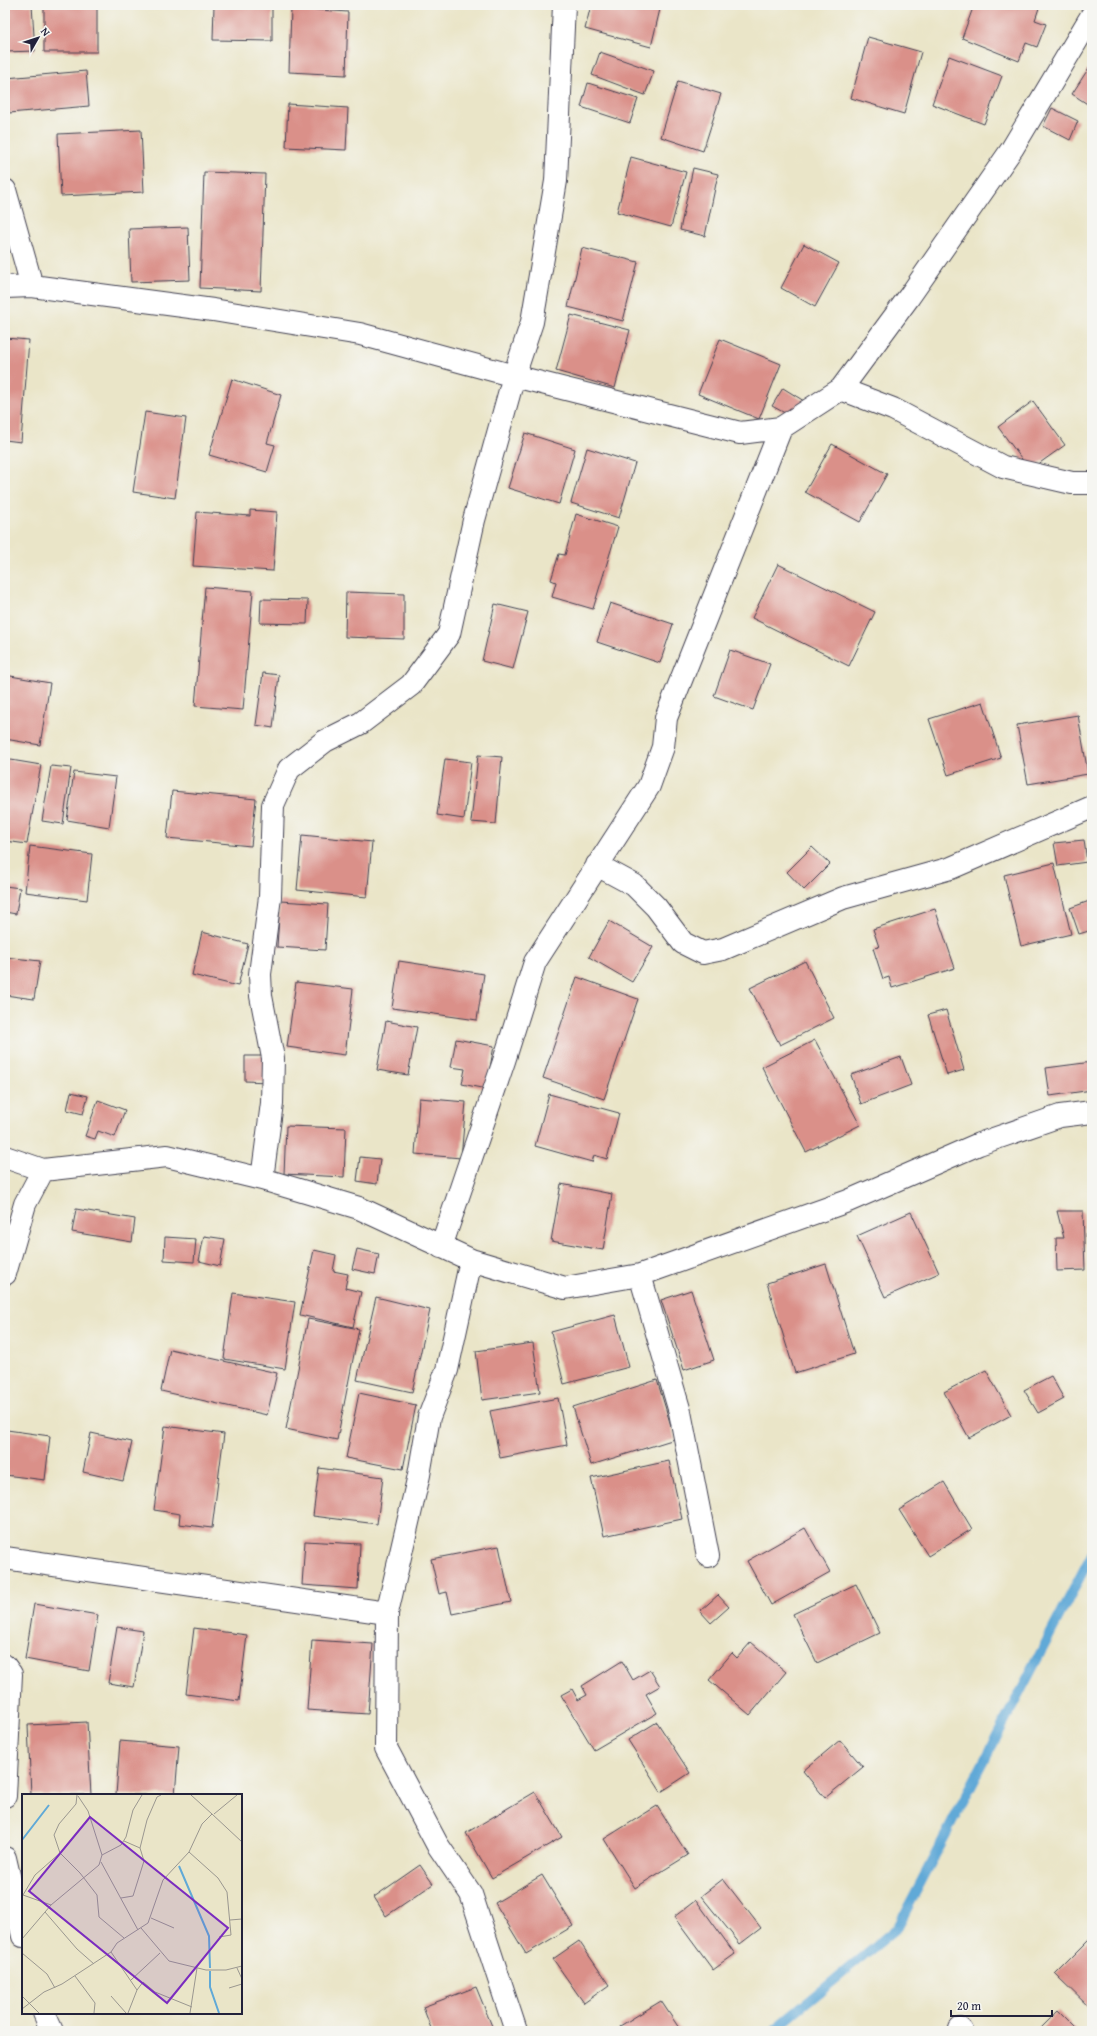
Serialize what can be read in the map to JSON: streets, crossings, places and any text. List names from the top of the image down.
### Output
{
  "scale_bar": "20 m",
  "north": "top right"
}
